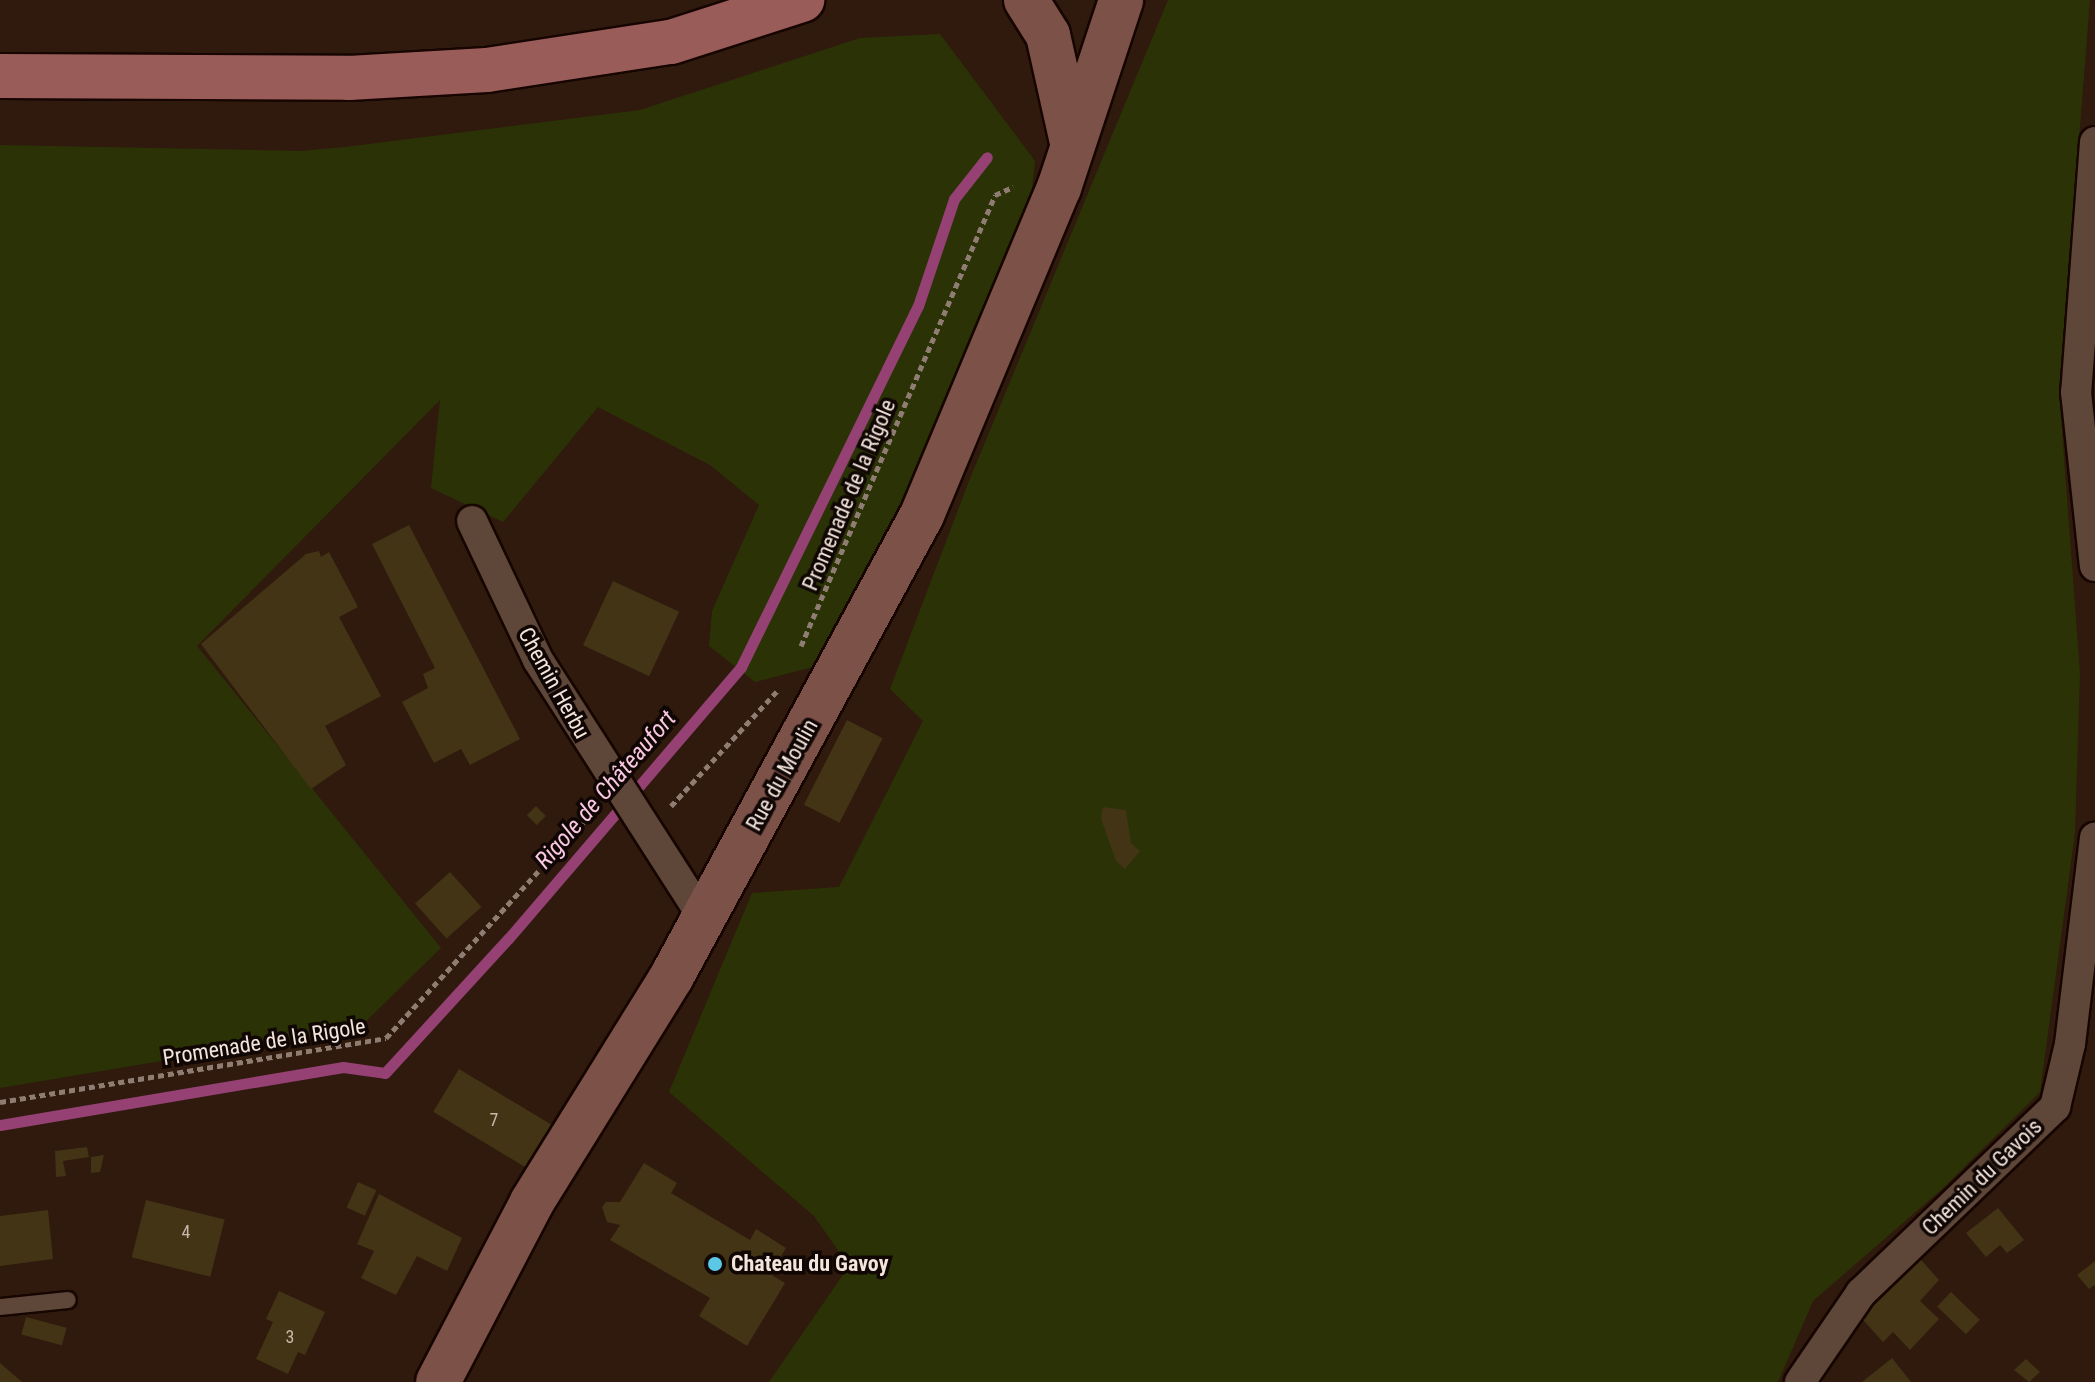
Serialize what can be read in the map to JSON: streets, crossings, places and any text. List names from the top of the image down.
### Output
{
  "streets": {
    "street": ["Chemin Herbu", "Rue du Moulin", "Chemin du Gavois"],
    "path": ["Promenade de la Rigole"]
  },
  "crossings": [
    ["Promenade de la Rigole", "Chemin Herbu"],
    ["Promenade de la Rigole", "Rue du Moulin"],
    ["Chemin Herbu", "Rue du Moulin"]
  ],
  "water": ["Rigole de Châteaufort"],
  "places": ["Chateau du Gavoy"],
  "house_numbers": ["7", "4", "3"]
}
